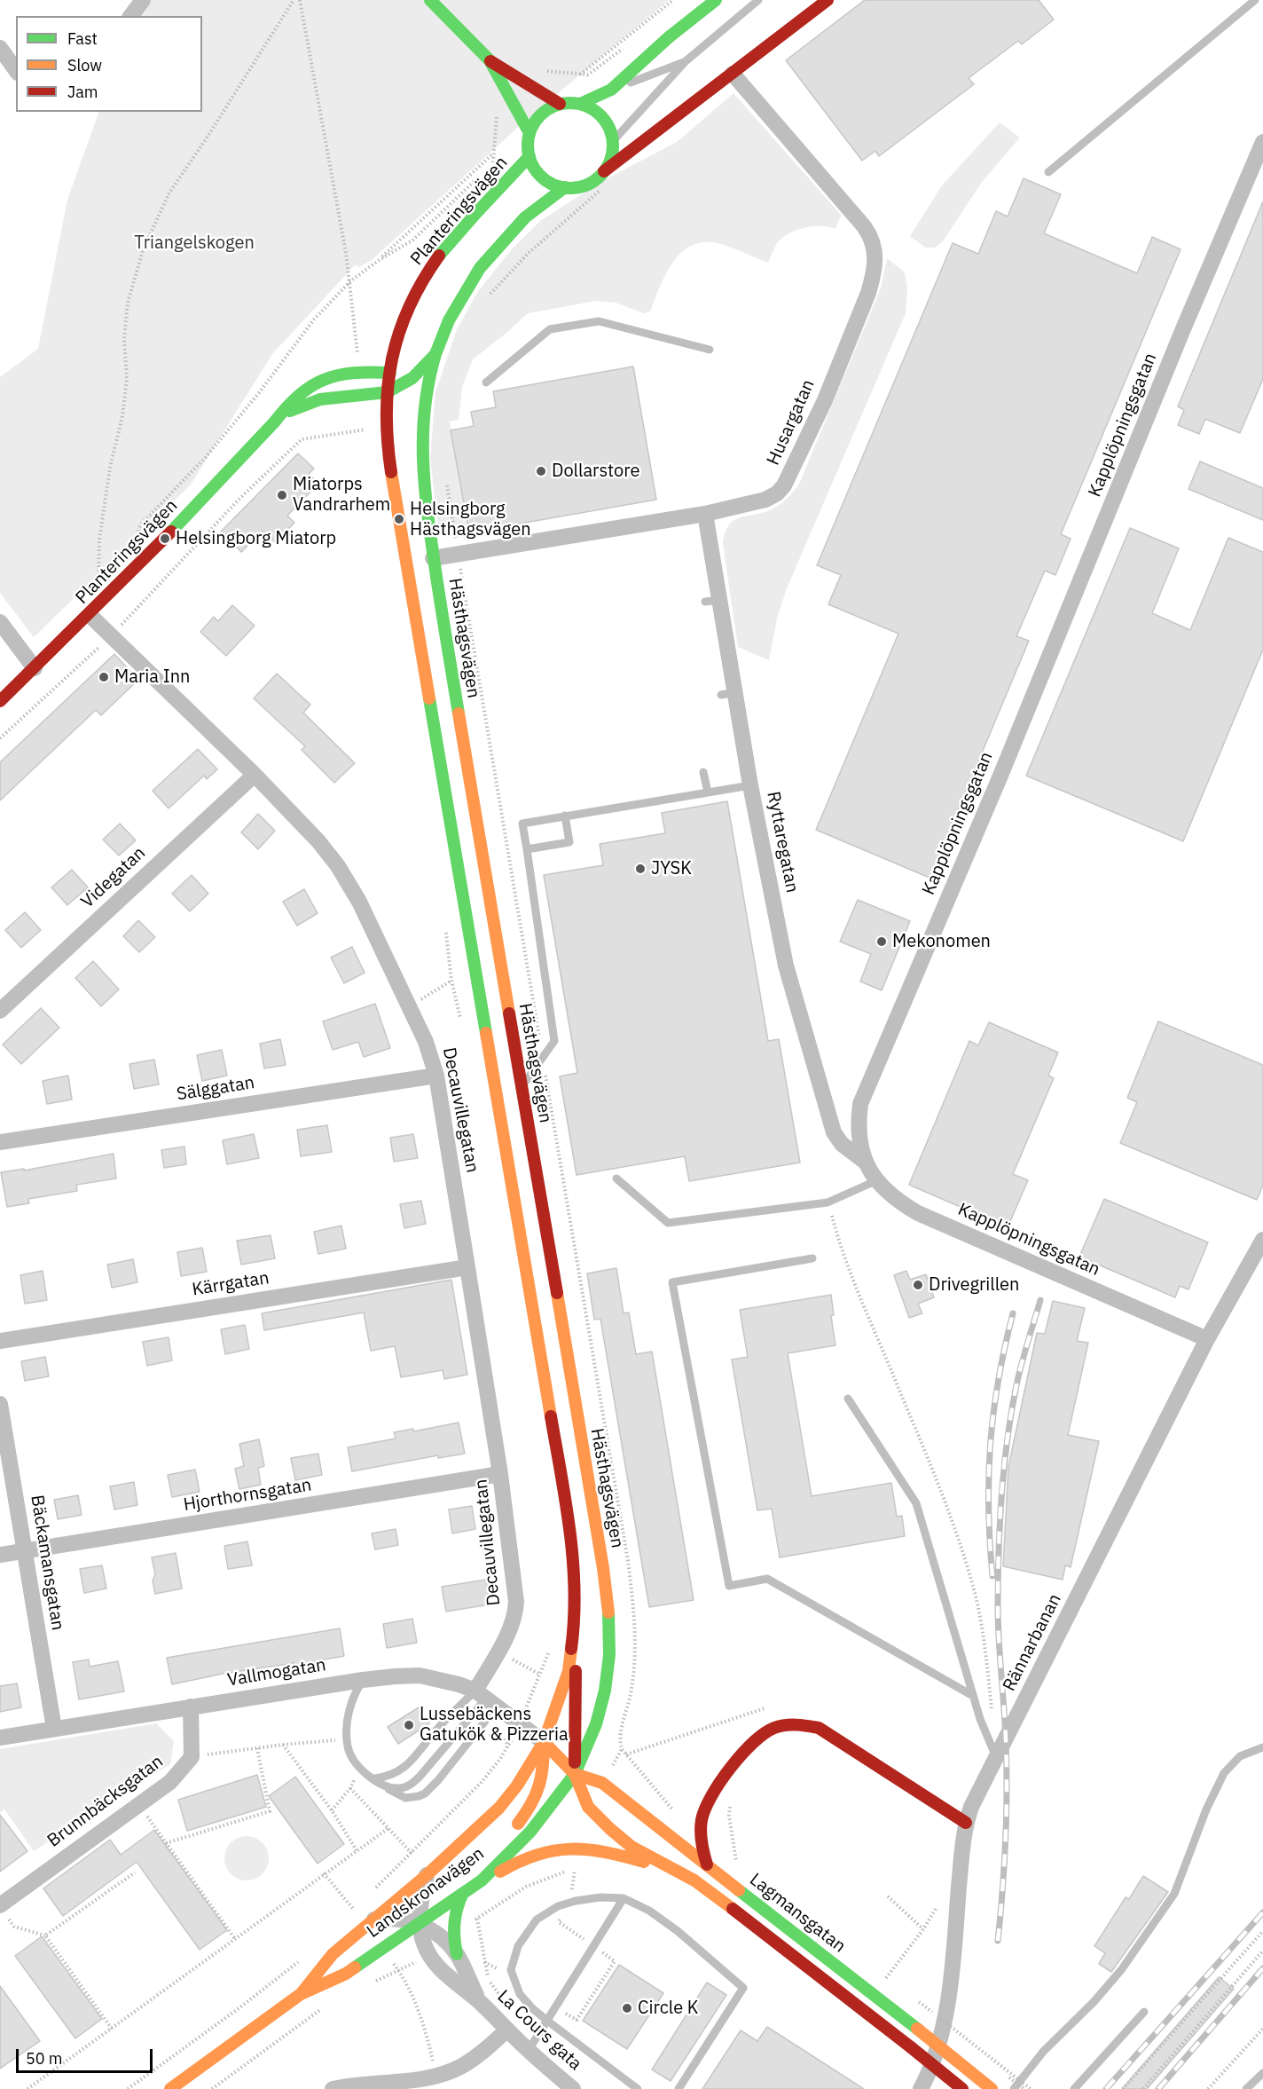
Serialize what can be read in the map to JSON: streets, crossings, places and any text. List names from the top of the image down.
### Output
{
  "streets": {
    "main road": [
      "Planteringsvägen",
      "Hästhagsvägen",
      "Landskronavägen",
      "Lagmansgatan"
    ],
    "street": [
      "Husargatan",
      "Kapplöpningsgatan",
      "Ryttaregatan",
      "Videgatan",
      "Sälggatan",
      "Decauvillegatan",
      "Kärrgatan",
      "Hjorthornsgatan",
      "Bäckamansgatan",
      "Rännarbanan",
      "Vallmogatan",
      "Brunnbäcksgatan",
      "La Cours gata"
    ]
  },
  "crossings": [
    ["Planteringsvägen", "Hästhagsvägen"],
    ["Planteringsvägen", "Decauvillegatan"],
    ["Husargatan", "Hästhagsvägen"],
    ["Husargatan", "Ryttaregatan"],
    ["Kapplöpningsgatan", "Ryttaregatan"],
    ["Kapplöpningsgatan", "Rännarbanan"],
    ["Hästhagsvägen", "Landskronavägen"],
    ["Hästhagsvägen", "Lagmansgatan"],
    ["Videgatan", "Decauvillegatan"],
    ["Sälggatan", "Decauvillegatan"],
    ["Decauvillegatan", "Kärrgatan"],
    ["Decauvillegatan", "Hjorthornsgatan"],
    ["Decauvillegatan", "Vallmogatan"],
    ["Hjorthornsgatan", "Bäckamansgatan"],
    ["Bäckamansgatan", "Vallmogatan"],
    ["Vallmogatan", "Landskronavägen"],
    ["Vallmogatan", "Lagmansgatan"],
    ["Landskronavägen", "Lagmansgatan"],
    ["Landskronavägen", "La Cours gata"]
  ],
  "parks": ["Triangelskogen"],
  "places": [
    "Dollarstore",
    "Miatorps Vandrarhem",
    "Helsingborg Hästhagsvägen",
    "Helsingborg Miatorp",
    "Maria Inn",
    "JYSK",
    "Mekonomen",
    "Drivegrillen",
    "Lussebäckens Gatukök & Pizzeria",
    "Circle K"
  ],
  "legend": ["Fast", "Slow", "Jam"],
  "scale_bar": "50 m"
}
